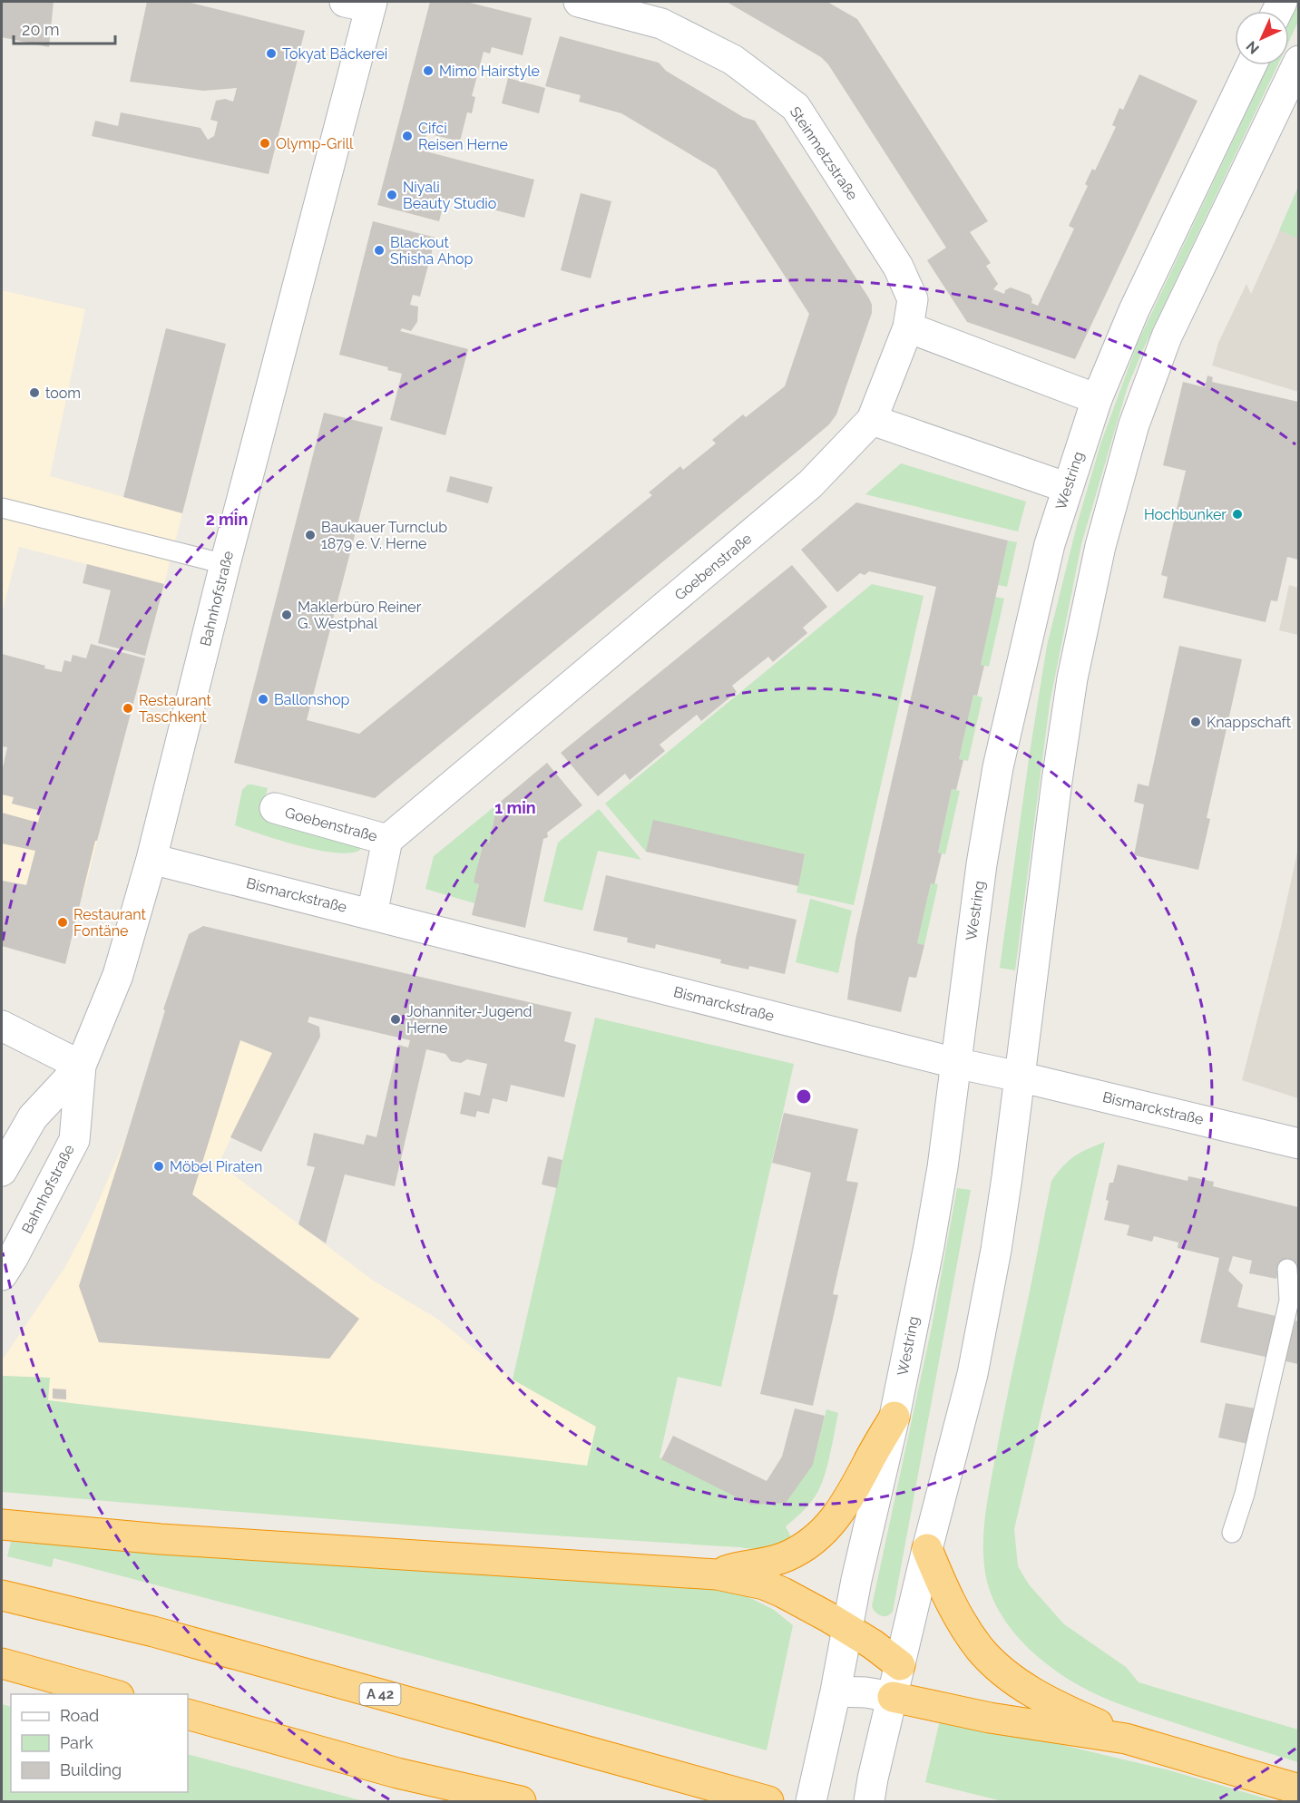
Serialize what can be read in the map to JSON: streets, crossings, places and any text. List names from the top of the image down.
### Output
{
  "streets": {
    "highway": ["A 42"],
    "street": [
      "Steinmetzstraße",
      "Westring",
      "Goebenstraße",
      "Bahnhofstraße",
      "Bismarckstraße"
    ]
  },
  "crossings": [
    ["Steinmetzstraße", "Goebenstraße"],
    ["Westring", "Bismarckstraße"],
    ["Goebenstraße", "Bismarckstraße"],
    ["Bahnhofstraße", "Bismarckstraße"]
  ],
  "places": [
    "Tokyat Bäckerei",
    "Mimo Hairstyle",
    "Cifci Reisen Herne",
    "Olymp-Grill",
    "Niyali Beauty Studio",
    "Blackout Shisha Ahop",
    "toom",
    "Hochbunker",
    "Baukauer Turnclub 1879 e. V. Herne",
    "Maklerbüro Reiner G. Westphal",
    "Ballonshop",
    "Restaurant Taschkent",
    "Knappschaft",
    "Restaurant Fontäne",
    "Johanniter-Jugend Herne",
    "Möbel Piraten"
  ],
  "legend": ["Road", "Park", "Building"],
  "scale_bar": "20 m",
  "north": "bottom left",
  "rings": ["2 min", "1 min"]
}
